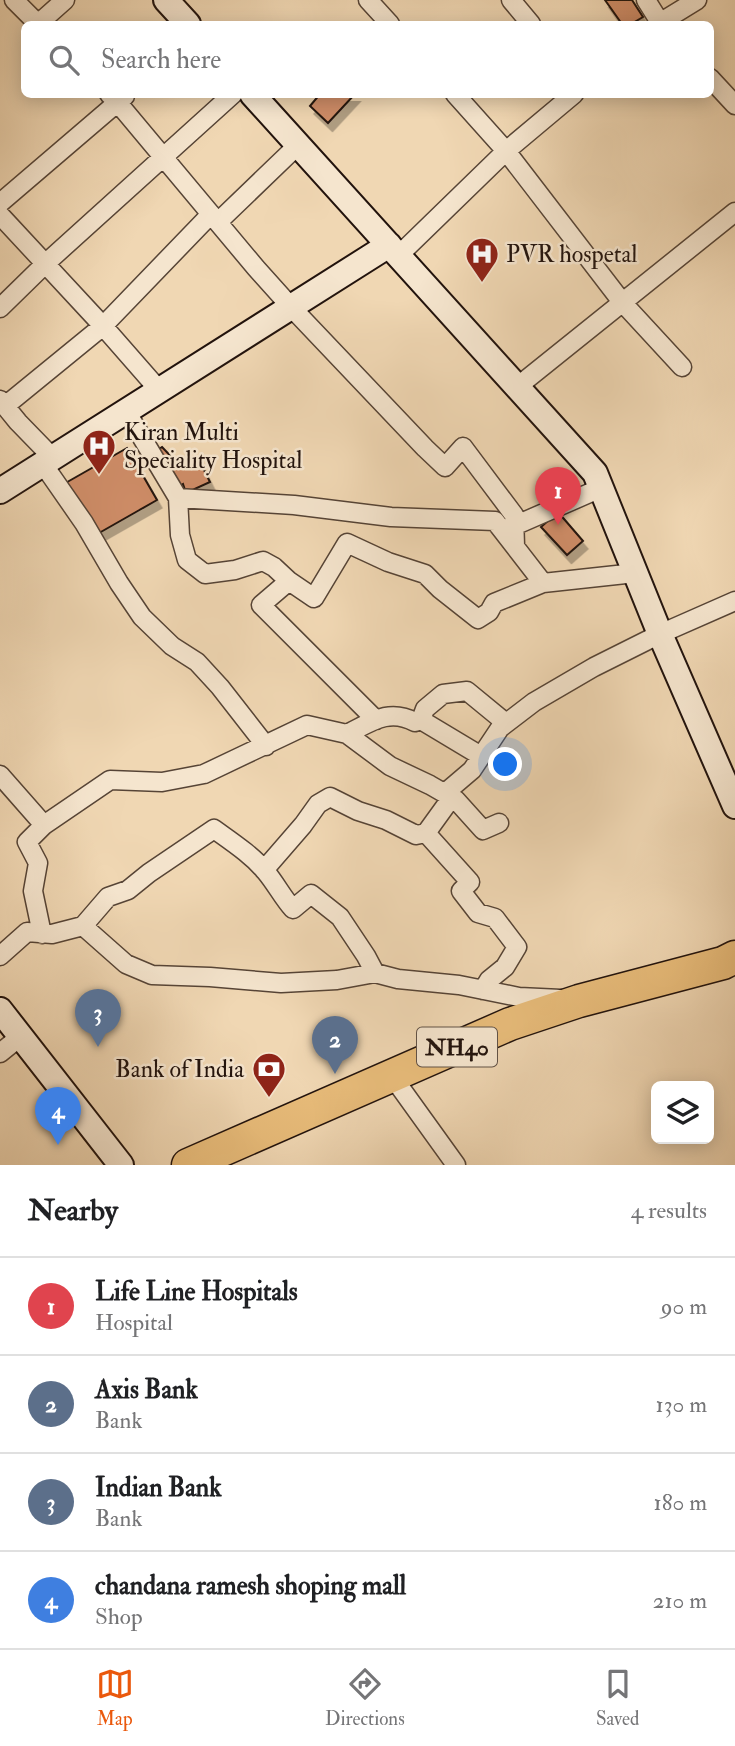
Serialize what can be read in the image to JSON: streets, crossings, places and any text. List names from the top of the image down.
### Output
{
  "streets": {
    "highway": ["NH40"]
  },
  "places": {
    "hospital": ["PVR hospetal", "Kiran Multi Speciality Hospital"],
    "bank": ["Bank of India"]
  },
  "page": {
    "search": "Search here",
    "pins": [
      "1",
      "3",
      "2",
      "4"
    ],
    "heading": ["Nearby", "4 results"],
    "list": [
      {
        "mark": "1",
        "name": "Life Line Hospitals",
        "note": "Hospital",
        "value": "90 m"
      },
      {
        "mark": "2",
        "name": "Axis Bank",
        "note": "Bank",
        "value": "130 m"
      },
      {
        "mark": "3",
        "name": "Indian Bank",
        "note": "Bank",
        "value": "180 m"
      },
      {
        "mark": "4",
        "name": "chandana ramesh shoping mall",
        "note": "Shop",
        "value": "210 m"
      }
    ],
    "nav": ["Map", "Directions", "Saved"]
  }
}
